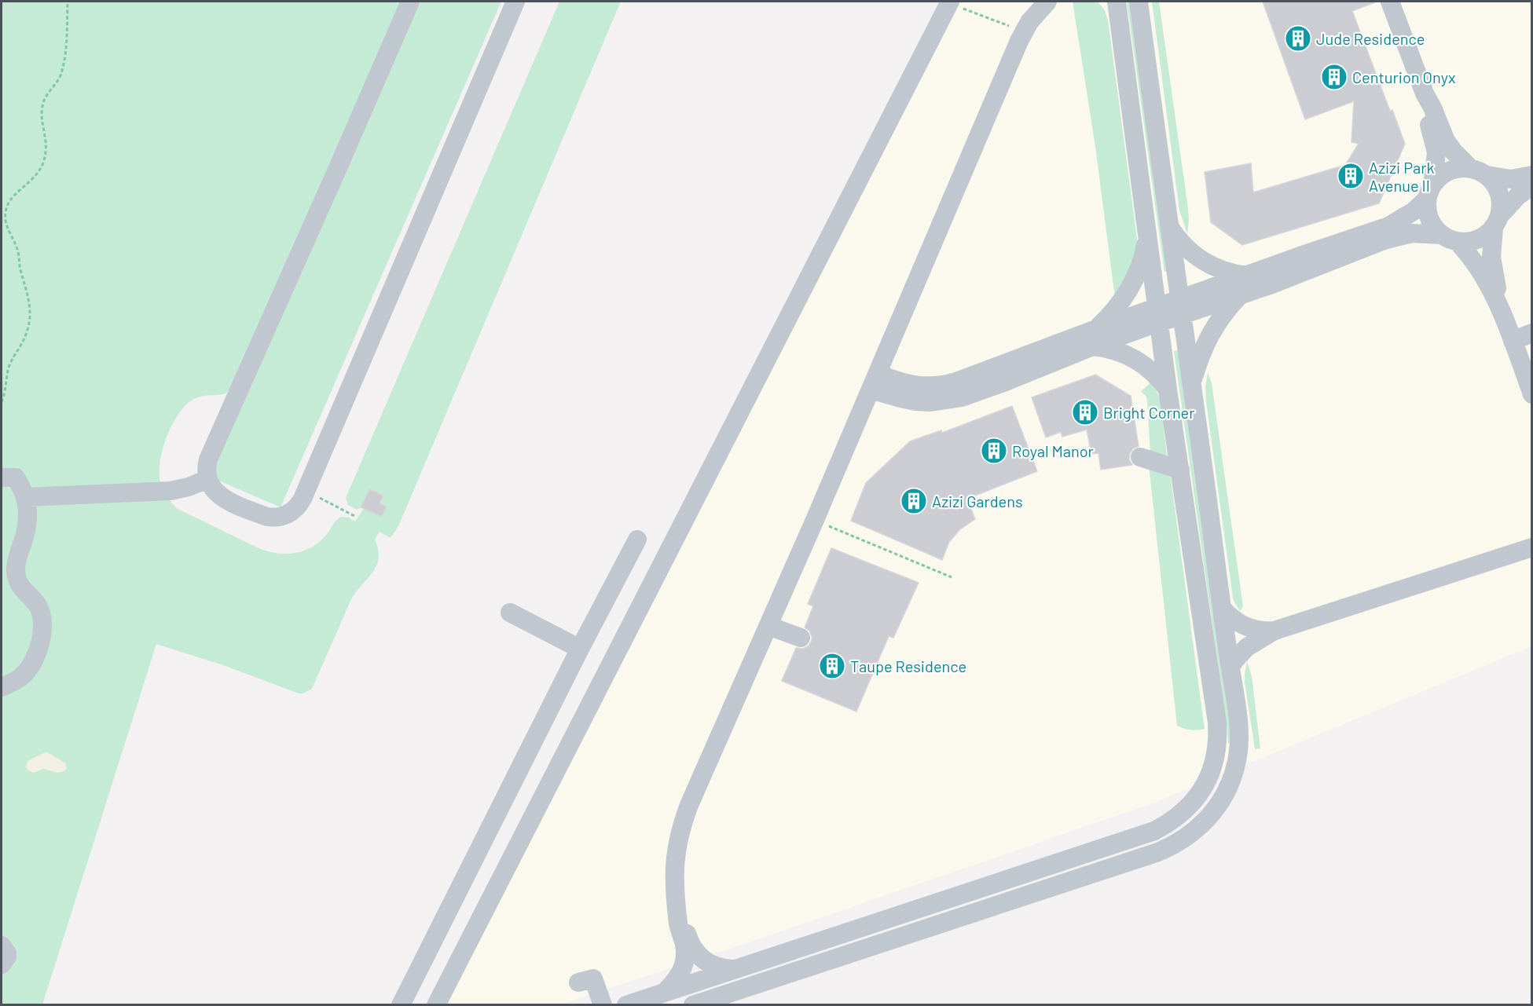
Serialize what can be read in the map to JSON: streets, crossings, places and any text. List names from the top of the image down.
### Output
{
  "places": {
    "building": [
      "Jude Residence",
      "Centurion Onyx",
      "Azizi Park Avenue II",
      "Bright Corner",
      "Royal Manor",
      "Azizi Gardens",
      "Taupe Residence"
    ]
  }
}
